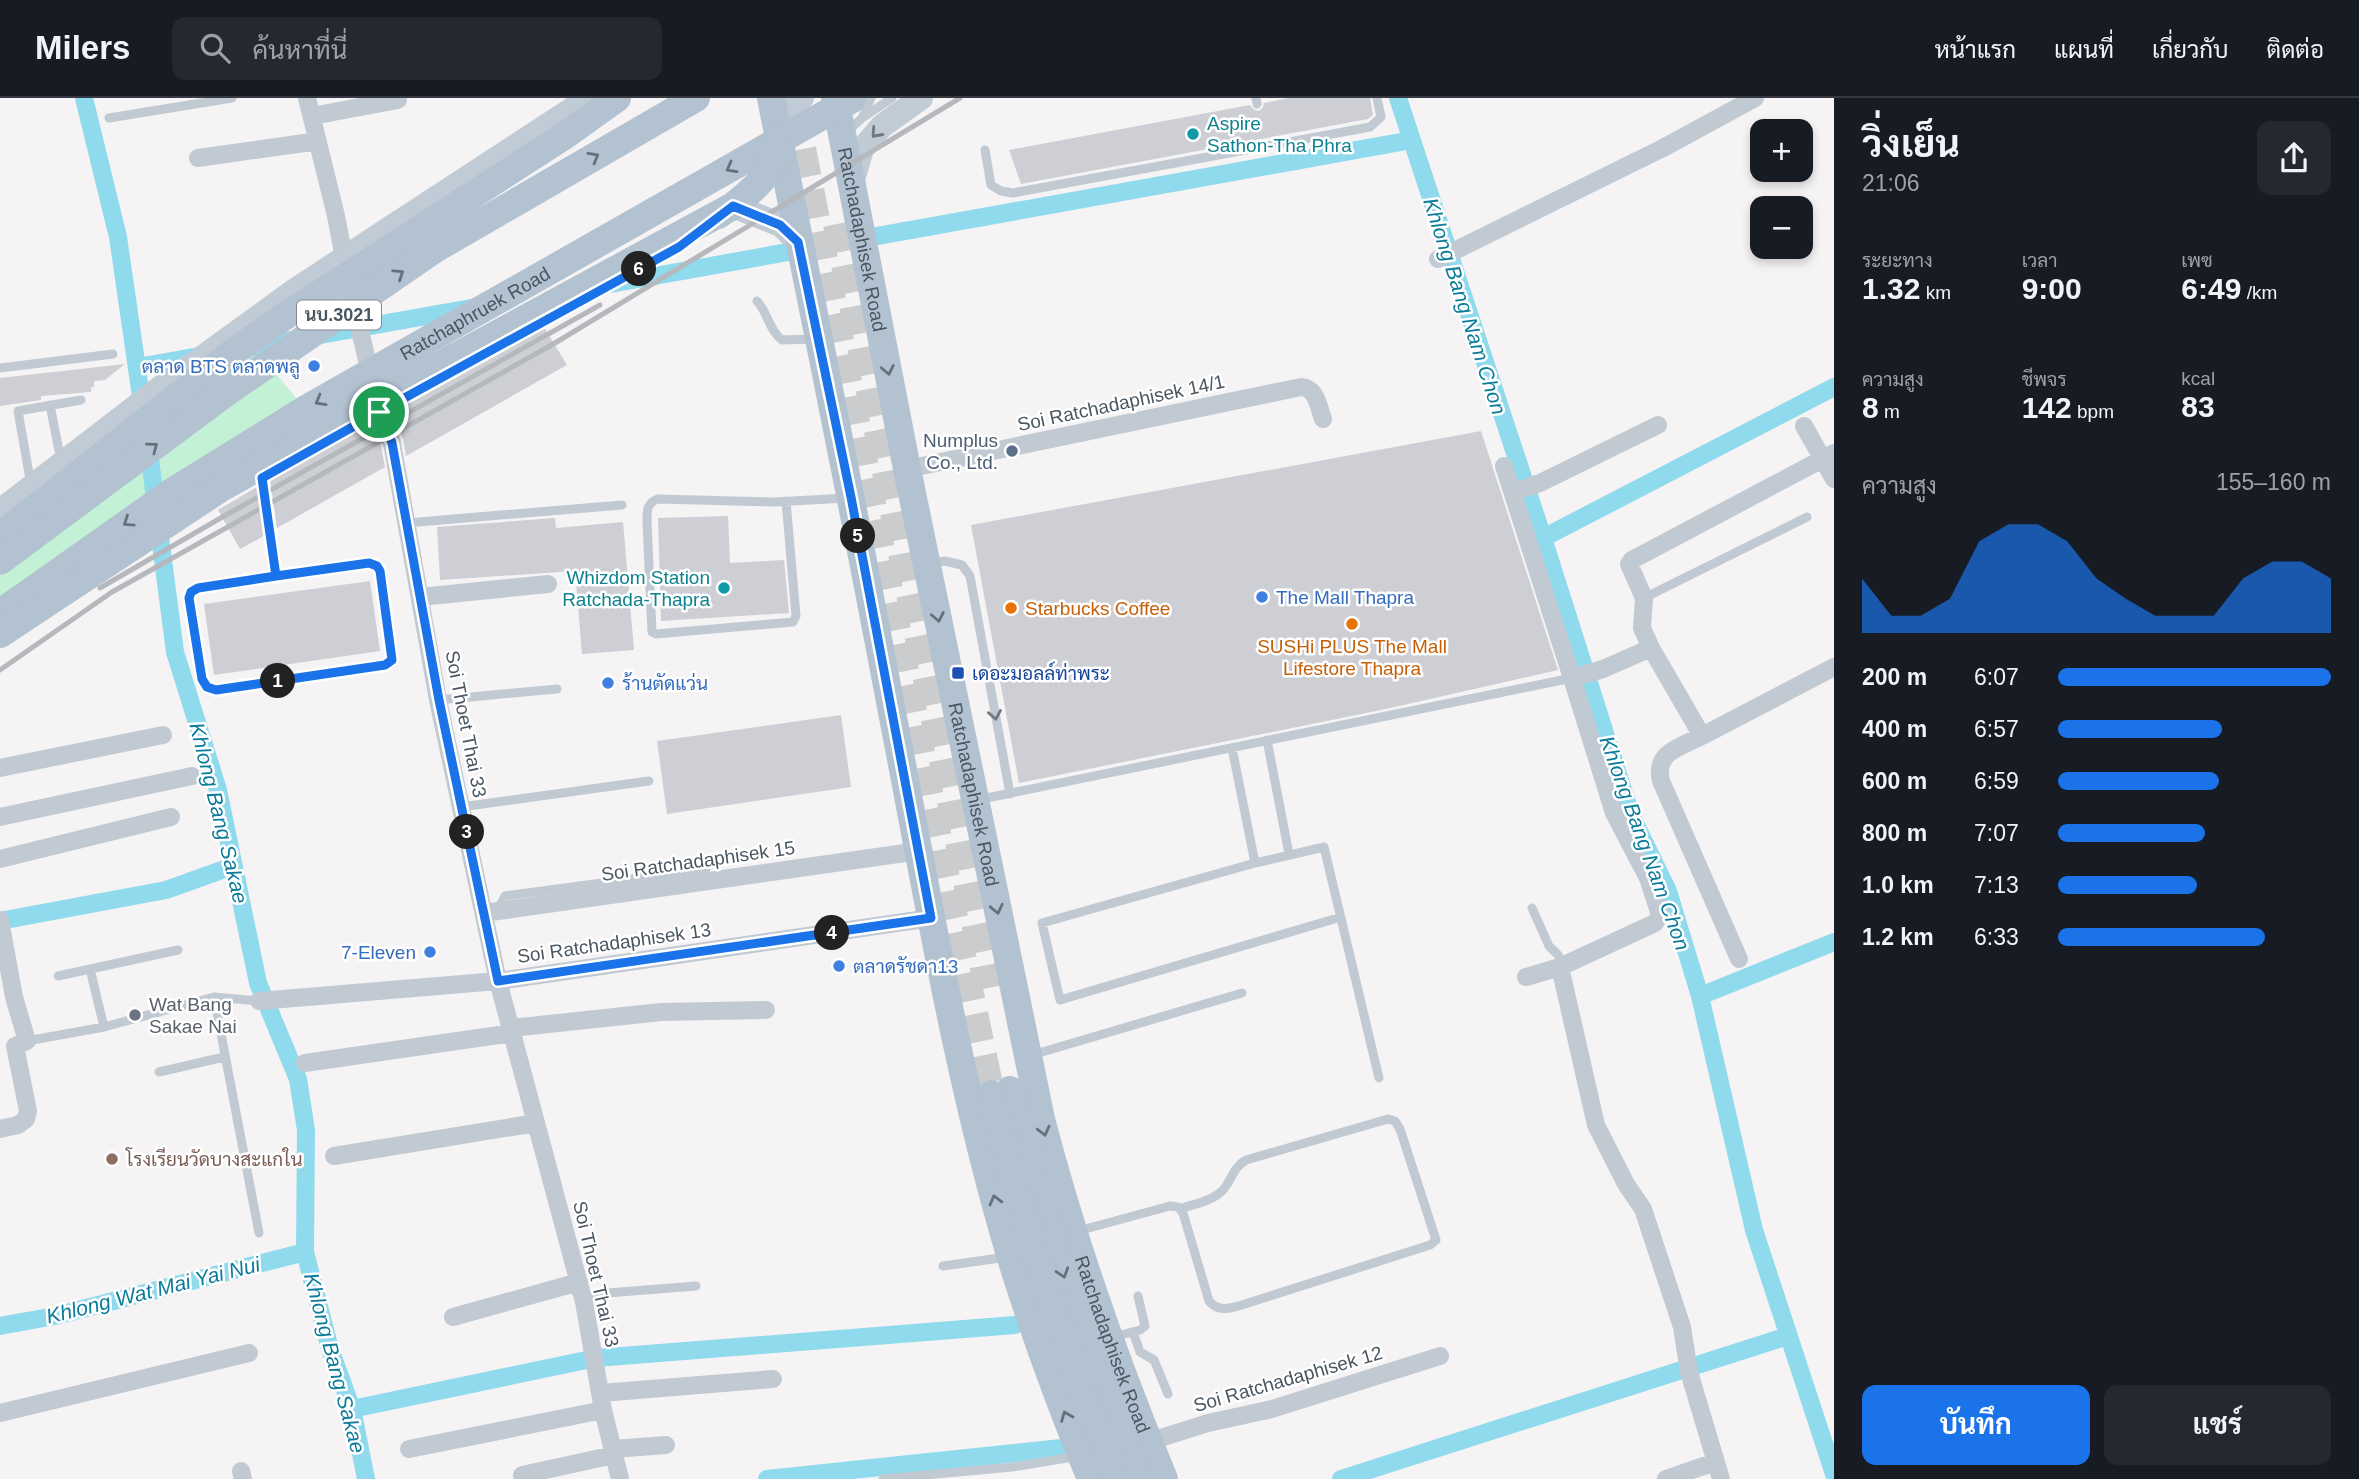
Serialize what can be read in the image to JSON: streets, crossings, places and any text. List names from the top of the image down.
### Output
{
  "streets": {
    "main road": ["Ratchadaphisek Road", "Ratchaphruek Road", "นบ.3021"],
    "street": [
      "Soi Ratchadaphisek 14/1",
      "Soi Thoet Thai 33",
      "Soi Ratchadaphisek 15",
      "Soi Ratchadaphisek 13",
      "Soi Ratchadaphisek 12"
    ]
  },
  "crossings": [
    ["Ratchadaphisek Road", "Ratchaphruek Road"],
    ["Ratchadaphisek Road", "Soi Ratchadaphisek 14/1"],
    ["Ratchadaphisek Road", "Soi Ratchadaphisek 12"],
    ["Ratchaphruek Road", "Soi Thoet Thai 33"],
    ["นบ.3021", "Soi Thoet Thai 33"],
    ["Soi Thoet Thai 33", "Soi Ratchadaphisek 15"],
    ["Soi Thoet Thai 33", "Soi Ratchadaphisek 13"]
  ],
  "water": ["Khlong Bang Nam Chon", "Khlong Bang Sakae", "Khlong Wat Mai Yai Nui"],
  "places": {
    "other": [
      "Aspire Sathon-Tha Phra",
      "ตลาด BTS ตลาดพลู",
      "Numplus Co., Ltd.",
      "Whizdom Station Ratchada-Thapra",
      "The Mall Thapra",
      "Starbucks Coffee",
      "SUSHi PLUS The Mall Lifestore Thapra",
      "ร้านตัดแว่น",
      "7-Eleven",
      "ตลาดรัชดา13",
      "Wat Bang Sakae Nai",
      "โรงเรียนวัดบางสะแกใน"
    ],
    "transit": ["เดอะมอลล์ท่าพระ"]
  },
  "page": {
    "header": "Milers",
    "search": "ค้นหาที่นี่",
    "nav": [
      "หน้าแรก",
      "แผนที่",
      "เกี่ยวกับ",
      "ติดต่อ"
    ],
    "heading": ["วิ่งเย็น", "21:06"],
    "map_buttons": ["+", "−"],
    "stats": [
      ["ระยะทาง", "1.32 km"],
      ["เวลา", "9:00"],
      ["เพซ", "6:49 /km"],
      ["ความสูง", "8 m"],
      ["ชีพจร", "142 bpm"],
      ["kcal", "83"]
    ],
    "pins": [
      "6",
      "5",
      "1",
      "3",
      "4"
    ],
    "chart": ["ความสูง", "155–160 m"],
    "list": [
      {
        "name": "200 m",
        "note": "6:07"
      },
      {
        "name": "400 m",
        "note": "6:57"
      },
      {
        "name": "600 m",
        "note": "6:59"
      },
      {
        "name": "800 m",
        "note": "7:07"
      },
      {
        "name": "1.0 km",
        "note": "7:13"
      },
      {
        "name": "1.2 km",
        "note": "6:33"
      }
    ],
    "buttons": ["บันทึก", "แชร์"]
  }
}
